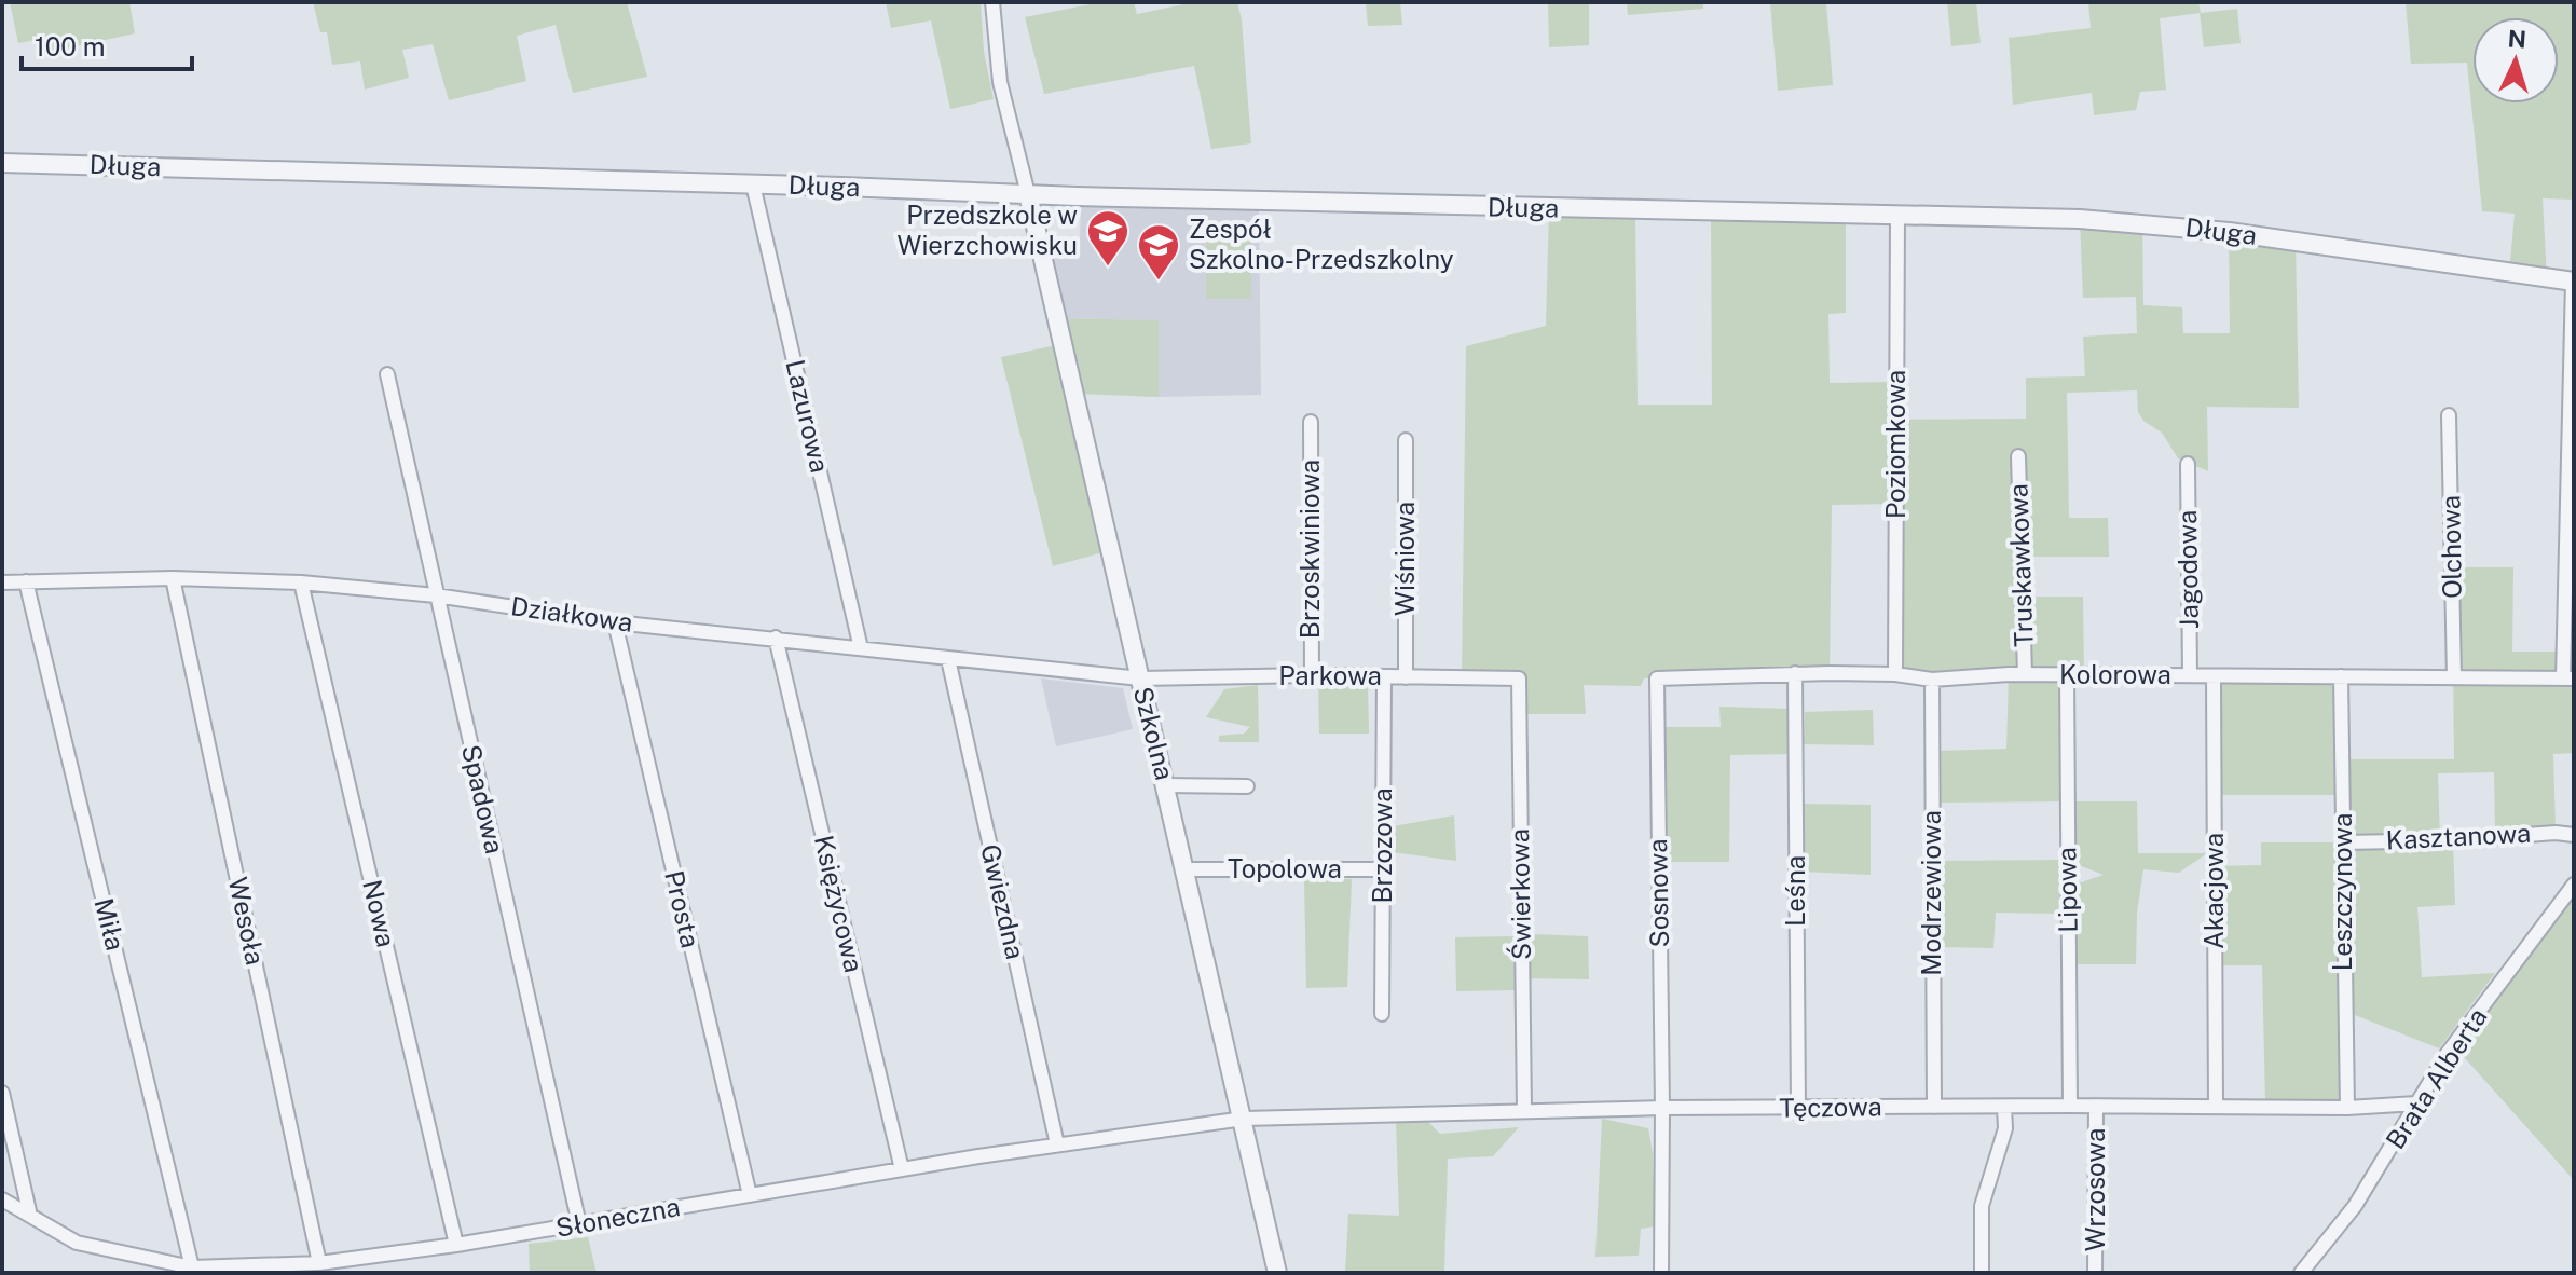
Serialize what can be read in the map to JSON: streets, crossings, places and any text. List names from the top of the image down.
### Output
{
  "streets": {
    "street": [
      "Długa",
      "Lazurowa",
      "Poziomkowa",
      "Olchowa",
      "Brzoskwiniowa",
      "Wiśniowa",
      "Truskawkowa",
      "Jagodowa",
      "Działkowa",
      "Kolorowa",
      "Parkowa",
      "Szkolna",
      "Spadowa",
      "Kasztanowa",
      "Brzozowa",
      "Topolowa",
      "Lipowa",
      "Leśna",
      "Akacjowa",
      "Leszczynowa",
      "Sosnowa",
      "Modrzewiowa",
      "Świerkowa",
      "Gwiezdna",
      "Księżycowa",
      "Prosta",
      "Nowa",
      "Wesoła",
      "Miła",
      "Brata Alberta",
      "Tęczowa",
      "Wrzosowa",
      "Słoneczna"
    ]
  },
  "crossings": [
    ["Długa", "Lazurowa"],
    ["Długa", "Poziomkowa"],
    ["Długa", "Szkolna"],
    ["Lazurowa", "Działkowa"],
    ["Poziomkowa", "Kolorowa"],
    ["Olchowa", "Kolorowa"],
    ["Brzoskwiniowa", "Parkowa"],
    ["Wiśniowa", "Parkowa"],
    ["Truskawkowa", "Kolorowa"],
    ["Jagodowa", "Kolorowa"],
    ["Działkowa", "Parkowa"],
    ["Działkowa", "Szkolna"],
    ["Działkowa", "Spadowa"],
    ["Działkowa", "Gwiezdna"],
    ["Działkowa", "Księżycowa"],
    ["Działkowa", "Prosta"],
    ["Działkowa", "Nowa"],
    ["Działkowa", "Wesoła"],
    ["Działkowa", "Miła"],
    ["Kolorowa", "Lipowa"],
    ["Kolorowa", "Leśna"],
    ["Kolorowa", "Akacjowa"],
    ["Kolorowa", "Leszczynowa"],
    ["Kolorowa", "Sosnowa"],
    ["Kolorowa", "Modrzewiowa"],
    ["Parkowa", "Szkolna"],
    ["Parkowa", "Brzozowa"],
    ["Parkowa", "Świerkowa"],
    ["Szkolna", "Topolowa"],
    ["Szkolna", "Tęczowa"],
    ["Szkolna", "Słoneczna"],
    ["Spadowa", "Słoneczna"],
    ["Kasztanowa", "Leszczynowa"],
    ["Brzozowa", "Topolowa"],
    ["Lipowa", "Tęczowa"],
    ["Leśna", "Tęczowa"],
    ["Akacjowa", "Tęczowa"],
    ["Leszczynowa", "Tęczowa"],
    ["Sosnowa", "Tęczowa"],
    ["Modrzewiowa", "Tęczowa"],
    ["Świerkowa", "Tęczowa"],
    ["Gwiezdna", "Słoneczna"],
    ["Księżycowa", "Słoneczna"],
    ["Prosta", "Słoneczna"],
    ["Nowa", "Słoneczna"],
    ["Wesoła", "Słoneczna"],
    ["Miła", "Słoneczna"],
    ["Brata Alberta", "Tęczowa"],
    ["Tęczowa", "Wrzosowa"],
    ["Tęczowa", "Słoneczna"]
  ],
  "places": {
    "school or university": ["Przedszkole w Wierzchowisku", "Zespół Szkolno-Przedszkolny"]
  },
  "scale_bar": "100 m",
  "north": "top"
}
